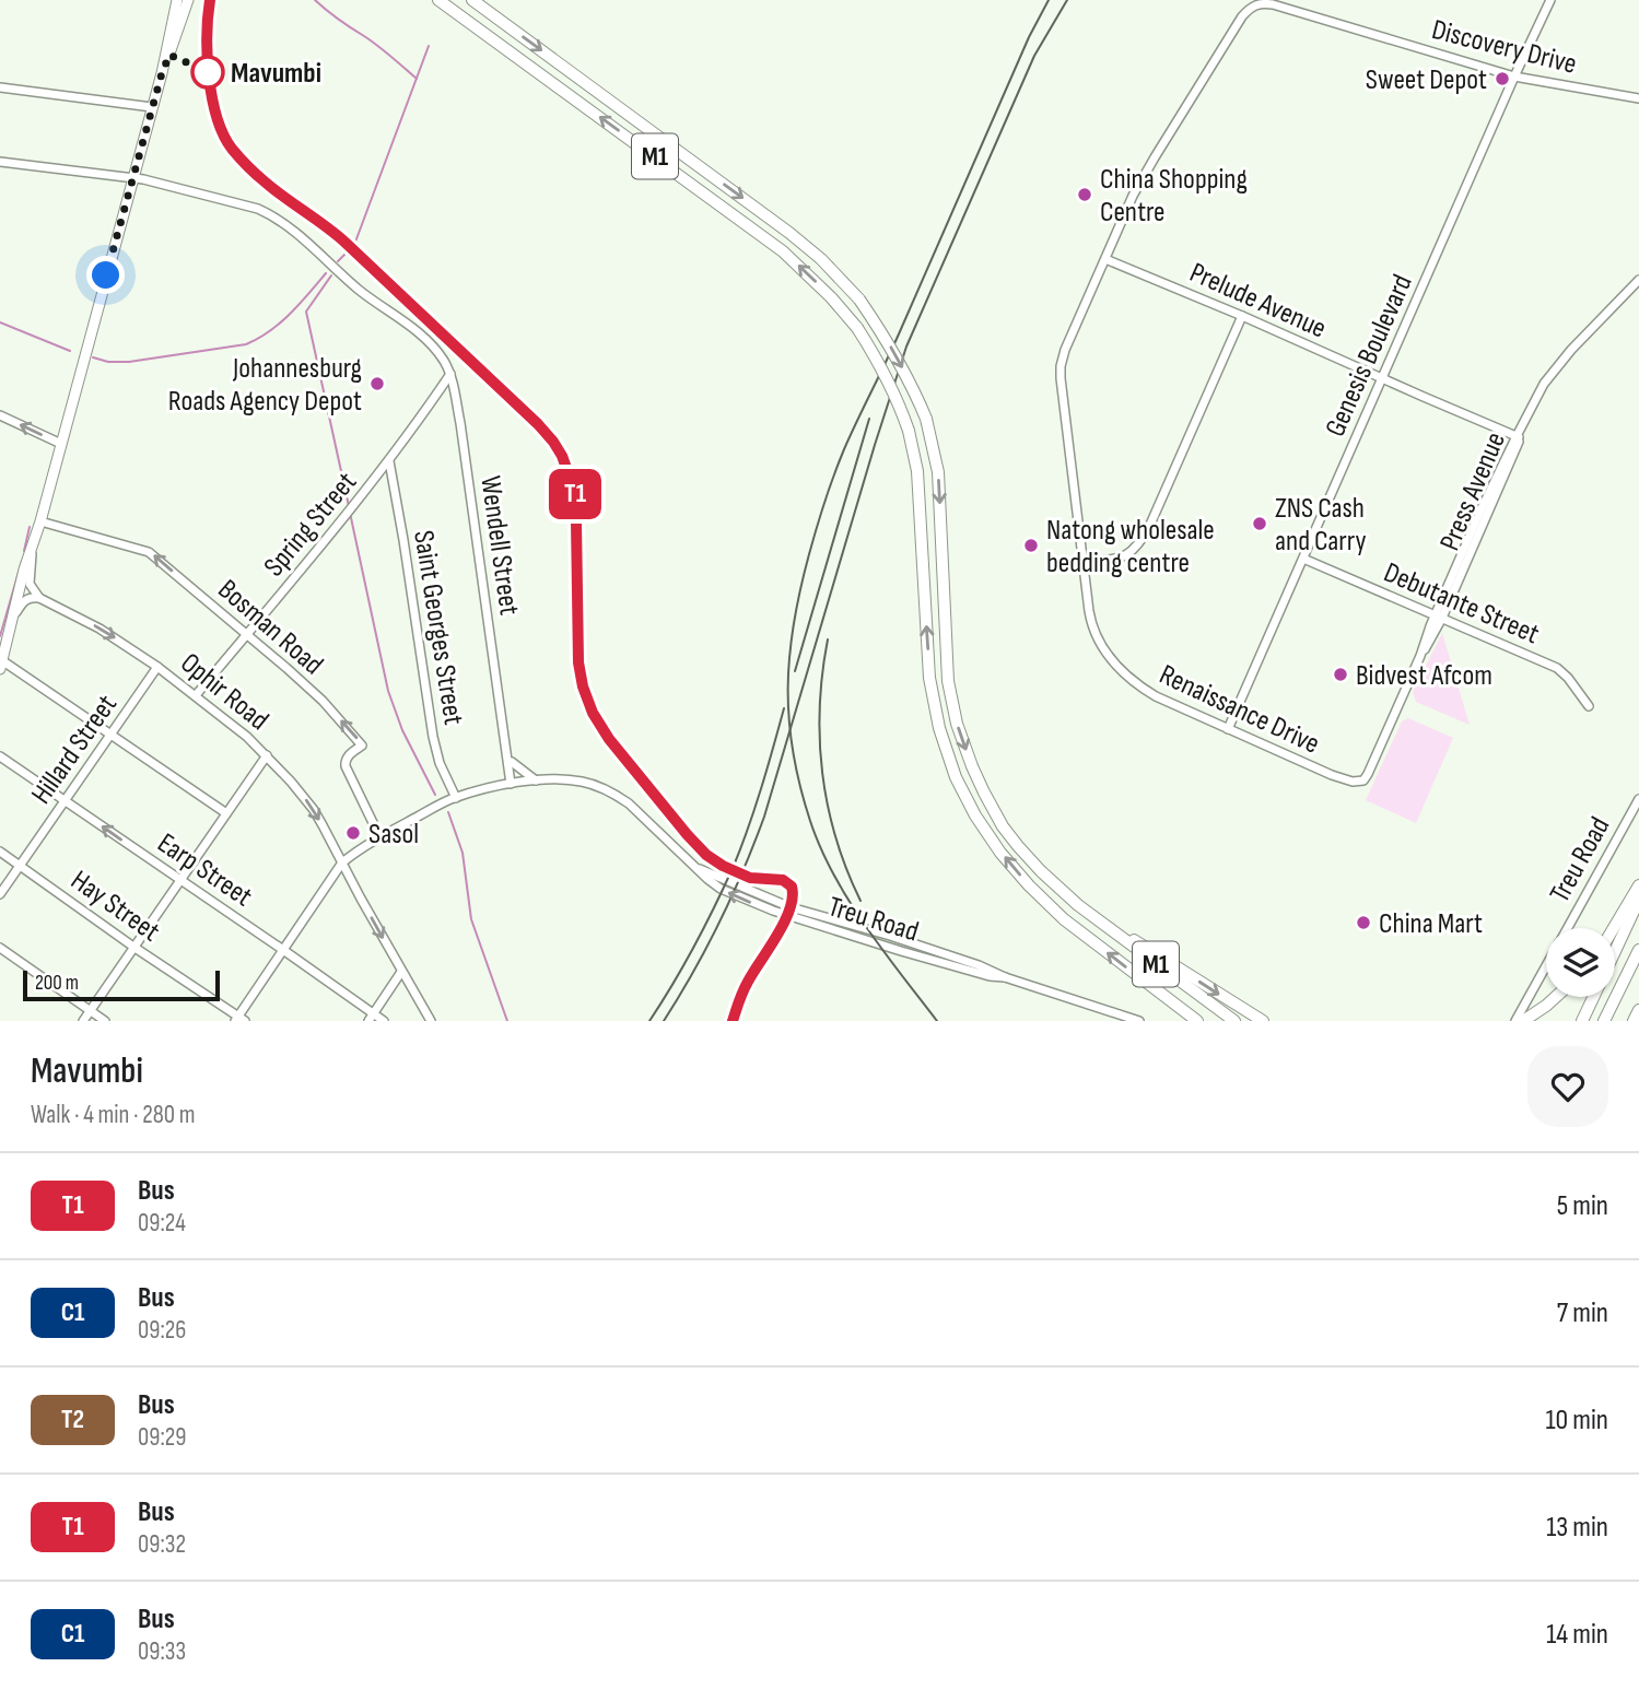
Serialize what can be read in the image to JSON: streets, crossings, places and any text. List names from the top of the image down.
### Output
{
  "streets": {
    "highway": ["M1"],
    "street": [
      "Discovery Drive",
      "Prelude Avenue",
      "Genesis Boulevard",
      "Press Avenue",
      "Spring Street",
      "Wendell Street",
      "Debutante Street",
      "Bosman Road",
      "Saint Georges Street",
      "Ophir Road",
      "Renaissance Drive",
      "Hillard Street",
      "Treu Road",
      "Earp Street",
      "Hay Street"
    ]
  },
  "crossings": [
    ["Discovery Drive", "Genesis Boulevard"],
    ["Discovery Drive", "Renaissance Drive"],
    ["Prelude Avenue", "Genesis Boulevard"],
    ["Prelude Avenue", "Press Avenue"],
    ["Prelude Avenue", "Renaissance Drive"],
    ["Genesis Boulevard", "Debutante Street"],
    ["Genesis Boulevard", "Renaissance Drive"],
    ["Press Avenue", "Debutante Street"],
    ["Press Avenue", "Renaissance Drive"],
    ["Spring Street", "Wendell Street"],
    ["Spring Street", "Bosman Road"],
    ["Spring Street", "Saint Georges Street"],
    ["Spring Street", "Ophir Road"],
    ["Wendell Street", "Treu Road"],
    ["Bosman Road", "Treu Road"],
    ["Saint Georges Street", "Treu Road"],
    ["Ophir Road", "Hillard Street"],
    ["Ophir Road", "Treu Road"],
    ["Hillard Street", "Earp Street"],
    ["Hillard Street", "Hay Street"]
  ],
  "one_way": ["Bosman Road", "Ophir Road"],
  "places": [
    "Mavumbi",
    "Sweet Depot",
    "China Shopping Centre",
    "Johannesburg Roads Agency Depot",
    "ZNS Cash and Carry",
    "Natong wholesale bedding centre",
    "Bidvest Afcom",
    "Sasol",
    "China Mart"
  ],
  "lines": ["bus line T1"],
  "scale_bar": "200 m",
  "page": {
    "on_map": "T1",
    "scale": "200 m",
    "heading": ["Mavumbi", "Walk · 4 min · 280 m"],
    "list": [
      {
        "mark": "T1",
        "name": "Bus",
        "note": "09:24",
        "value": "5 min"
      },
      {
        "mark": "C1",
        "name": "Bus",
        "note": "09:26",
        "value": "7 min"
      },
      {
        "mark": "T2",
        "name": "Bus",
        "note": "09:29",
        "value": "10 min"
      },
      {
        "mark": "T1",
        "name": "Bus",
        "note": "09:32",
        "value": "13 min"
      },
      {
        "mark": "C1",
        "name": "Bus",
        "note": "09:33",
        "value": "14 min"
      }
    ]
  }
}
